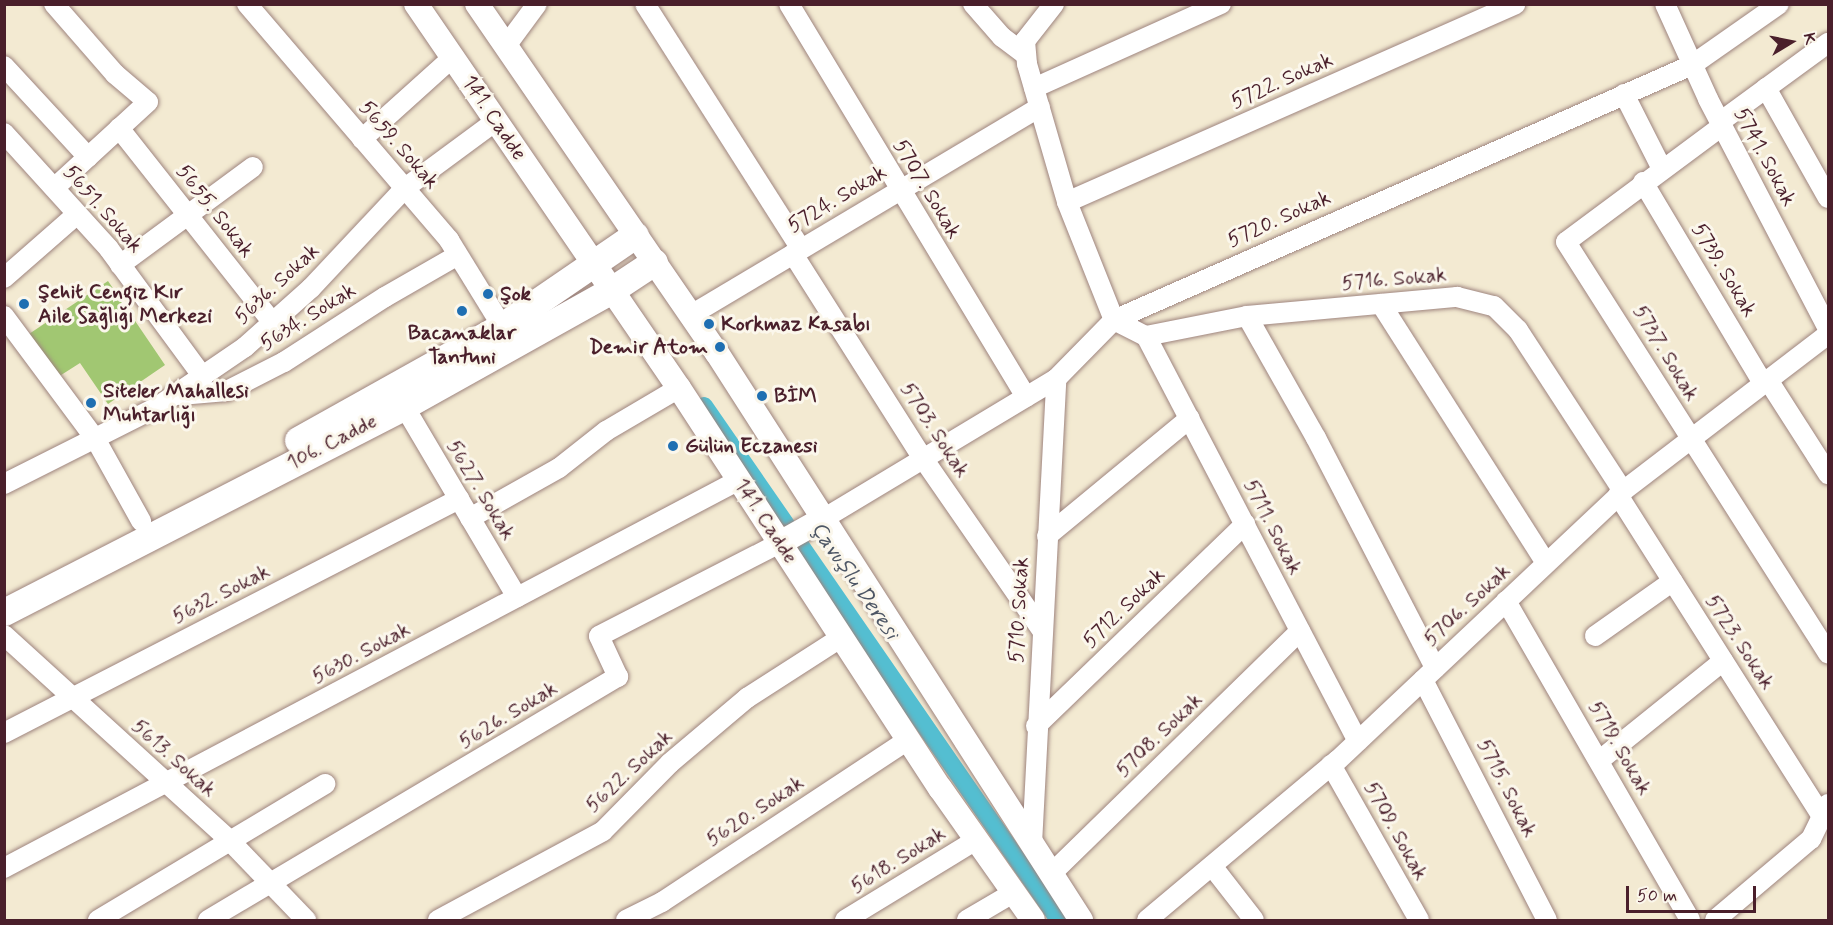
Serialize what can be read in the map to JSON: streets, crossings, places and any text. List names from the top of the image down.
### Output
{
  "streets": {
    "main road": ["106. Cadde"],
    "street": [
      "5722. Sokak",
      "141. Cadde",
      "5659. Sokak",
      "5741. Sokak",
      "5707. Sokak",
      "5724. Sokak",
      "5651. Sokak",
      "5655. Sokak",
      "5720. Sokak",
      "5739. Sokak",
      "5716. Sokak",
      "5636. Sokak",
      "5634. Sokak",
      "5737. Sokak",
      "5703. Sokak",
      "5627. Sokak",
      "5711. Sokak",
      "5632. Sokak",
      "5706. Sokak",
      "5712. Sokak",
      "5710. Sokak",
      "5723. Sokak",
      "5630. Sokak",
      "5626. Sokak",
      "5708. Sokak",
      "5719. Sokak",
      "5613. Sokak",
      "5622. Sokak",
      "5715. Sokak",
      "5620. Sokak",
      "5709. Sokak",
      "5618. Sokak"
    ]
  },
  "crossings": [
    ["141. Cadde", "5636. Sokak"],
    ["141. Cadde", "106. Cadde"],
    ["141. Cadde", "5630. Sokak"],
    ["141. Cadde", "5626. Sokak"],
    ["141. Cadde", "5622. Sokak"],
    ["141. Cadde", "5620. Sokak"],
    ["141. Cadde", "5618. Sokak"],
    ["5659. Sokak", "5636. Sokak"],
    ["5659. Sokak", "5634. Sokak"],
    ["5659. Sokak", "106. Cadde"],
    ["5741. Sokak", "5720. Sokak"],
    ["5741. Sokak", "5737. Sokak"],
    ["5707. Sokak", "5724. Sokak"],
    ["5707. Sokak", "5720. Sokak"],
    ["5724. Sokak", "5703. Sokak"],
    ["5651. Sokak", "5636. Sokak"],
    ["5655. Sokak", "5636. Sokak"],
    ["5720. Sokak", "5703. Sokak"],
    ["5720. Sokak", "5710. Sokak"],
    ["5739. Sokak", "5737. Sokak"],
    ["5739. Sokak", "5706. Sokak"],
    ["5716. Sokak", "5711. Sokak"],
    ["5716. Sokak", "5706. Sokak"],
    ["5716. Sokak", "5723. Sokak"],
    ["5716. Sokak", "5715. Sokak"],
    ["5636. Sokak", "5634. Sokak"],
    ["5737. Sokak", "5706. Sokak"],
    ["5703. Sokak", "5710. Sokak"],
    ["106. Cadde", "5627. Sokak"],
    ["5627. Sokak", "5632. Sokak"],
    ["5627. Sokak", "5630. Sokak"],
    ["5711. Sokak", "5706. Sokak"],
    ["5711. Sokak", "5712. Sokak"],
    ["5711. Sokak", "5708. Sokak"],
    ["5632. Sokak", "5613. Sokak"],
    ["5706. Sokak", "5723. Sokak"],
    ["5706. Sokak", "5719. Sokak"],
    ["5706. Sokak", "5715. Sokak"],
    ["5706. Sokak", "5709. Sokak"],
    ["5712. Sokak", "5710. Sokak"],
    ["5630. Sokak", "5613. Sokak"],
    ["5626. Sokak", "5613. Sokak"]
  ],
  "water": ["Çavuşlu Deresi"],
  "places": [
    "Şok",
    "Şehit Cengiz Kır Aile Sağlığı Merkezi",
    "Bacanaklar Tantuni",
    "Korkmaz Kasabı",
    "Demir Atom",
    "BİM",
    "Siteler Mahallesi Muhtarlığı",
    "Gülün Eczanesi"
  ],
  "scale_bar": "50 m",
  "north": "right"
}
